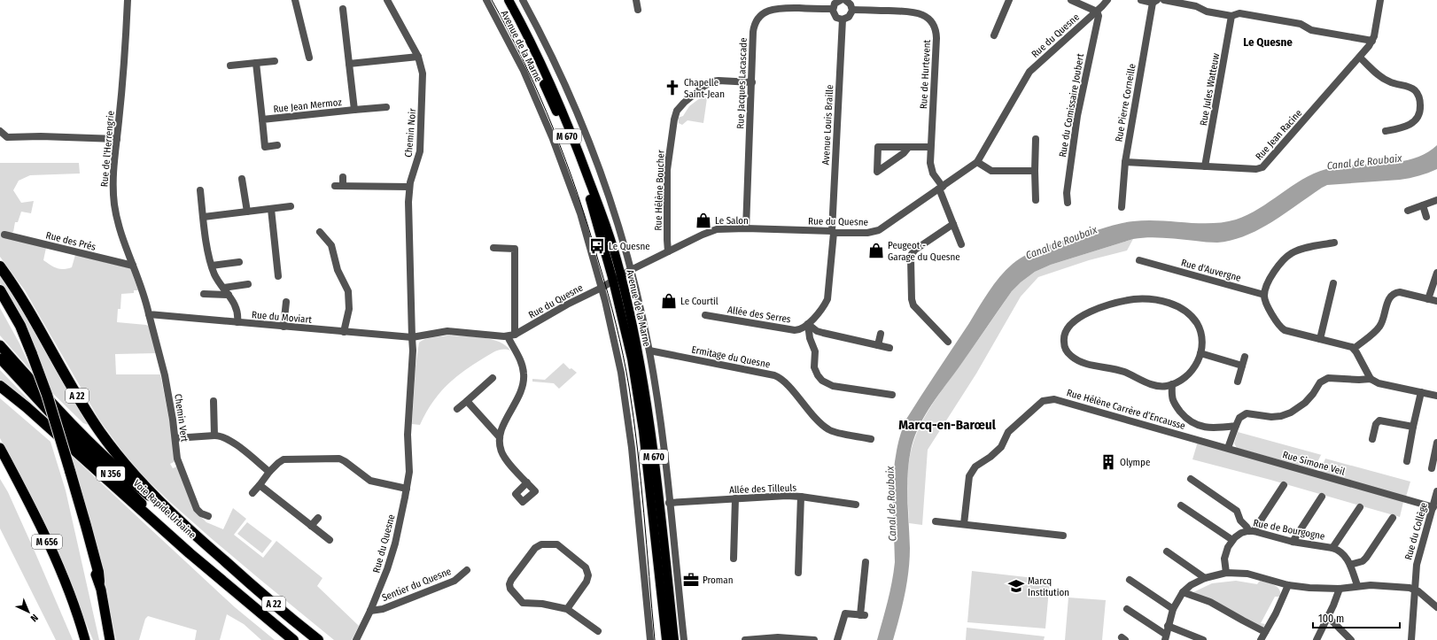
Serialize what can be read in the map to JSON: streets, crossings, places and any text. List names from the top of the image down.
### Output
{
  "streets": {
    "highway": [
      "A 22",
      "N 356",
      "Voie Rapide Urbaine",
      "M 656"
    ],
    "main road": ["Avenue de la Marne", "M 670"],
    "street": [
      "Rue du Quesne",
      "Rue de Hurtevent",
      "Rue Jacques Lacascade",
      "Rue Jules Watteuw",
      "Rue Pierre Corneille",
      "Rue Jean Mermoz",
      "Rue du Comissaire Joubert",
      "Avenue Louis Braille",
      "Chemin Noir",
      "Rue Jean Racine",
      "Rue de l'Herrengrie",
      "Rue Hélène Boucher",
      "Rue des Prés",
      "Rue d'Auvergne",
      "Allée des Serres",
      "Rue du Moviart",
      "Ermitage du Quesne",
      "Rue Hélène Carrère d’Encausse",
      "Chemin Vert",
      "Rue Simone Veil",
      "Allée des Tilleuls",
      "Rue de Bourgogne",
      "Rue du Collège",
      "Sentier du Quesne"
    ]
  },
  "crossings": [
    ["Rue du Quesne", "Avenue de la Marne"],
    ["Rue du Quesne", "Rue de Hurtevent"],
    ["Rue du Quesne", "Rue Jacques Lacascade"],
    ["Rue du Quesne", "Rue du Comissaire Joubert"],
    ["Rue du Quesne", "Avenue Louis Braille"],
    ["Rue du Quesne", "Chemin Noir"],
    ["Rue du Quesne", "Rue Hélène Boucher"],
    ["Rue du Quesne", "Allée des Serres"],
    ["Rue du Quesne", "Rue du Moviart"],
    ["Rue du Quesne", "Sentier du Quesne"],
    ["Avenue de la Marne", "Ermitage du Quesne"],
    ["Avenue de la Marne", "Allée des Tilleuls"],
    ["Rue Jacques Lacascade", "Rue Hélène Boucher"],
    ["Rue Jules Watteuw", "Rue Jean Racine"],
    ["Rue Pierre Corneille", "Rue Jean Racine"],
    ["Avenue Louis Braille", "Allée des Serres"],
    ["Chemin Noir", "Rue du Moviart"],
    ["Rue de l'Herrengrie", "Rue des Prés"],
    ["Rue de l'Herrengrie", "Rue du Moviart"],
    ["Rue de l'Herrengrie", "Chemin Vert"],
    ["Rue du Moviart", "Chemin Vert"],
    ["A 22", "Voie Rapide Urbaine"],
    ["Rue Hélène Carrère d’Encausse", "Rue Simone Veil"],
    ["Rue Simone Veil", "Rue du Collège"]
  ],
  "districts": ["Le Quesne", "Marcq-en-Barœul"],
  "water": ["Canal de Roubaix"],
  "places": {
    "church": ["Chapelle Saint-Jean"],
    "shop": ["Le Salon", "Peugeot - Garage du Quesne", "Le Courtil"],
    "bus stop": ["Le Quesne"],
    "building": ["Olympe"],
    "office": ["Proman"],
    "school or university": ["Marcq Institution"]
  },
  "scale_bar": "100 m",
  "north": "bottom right"
}
